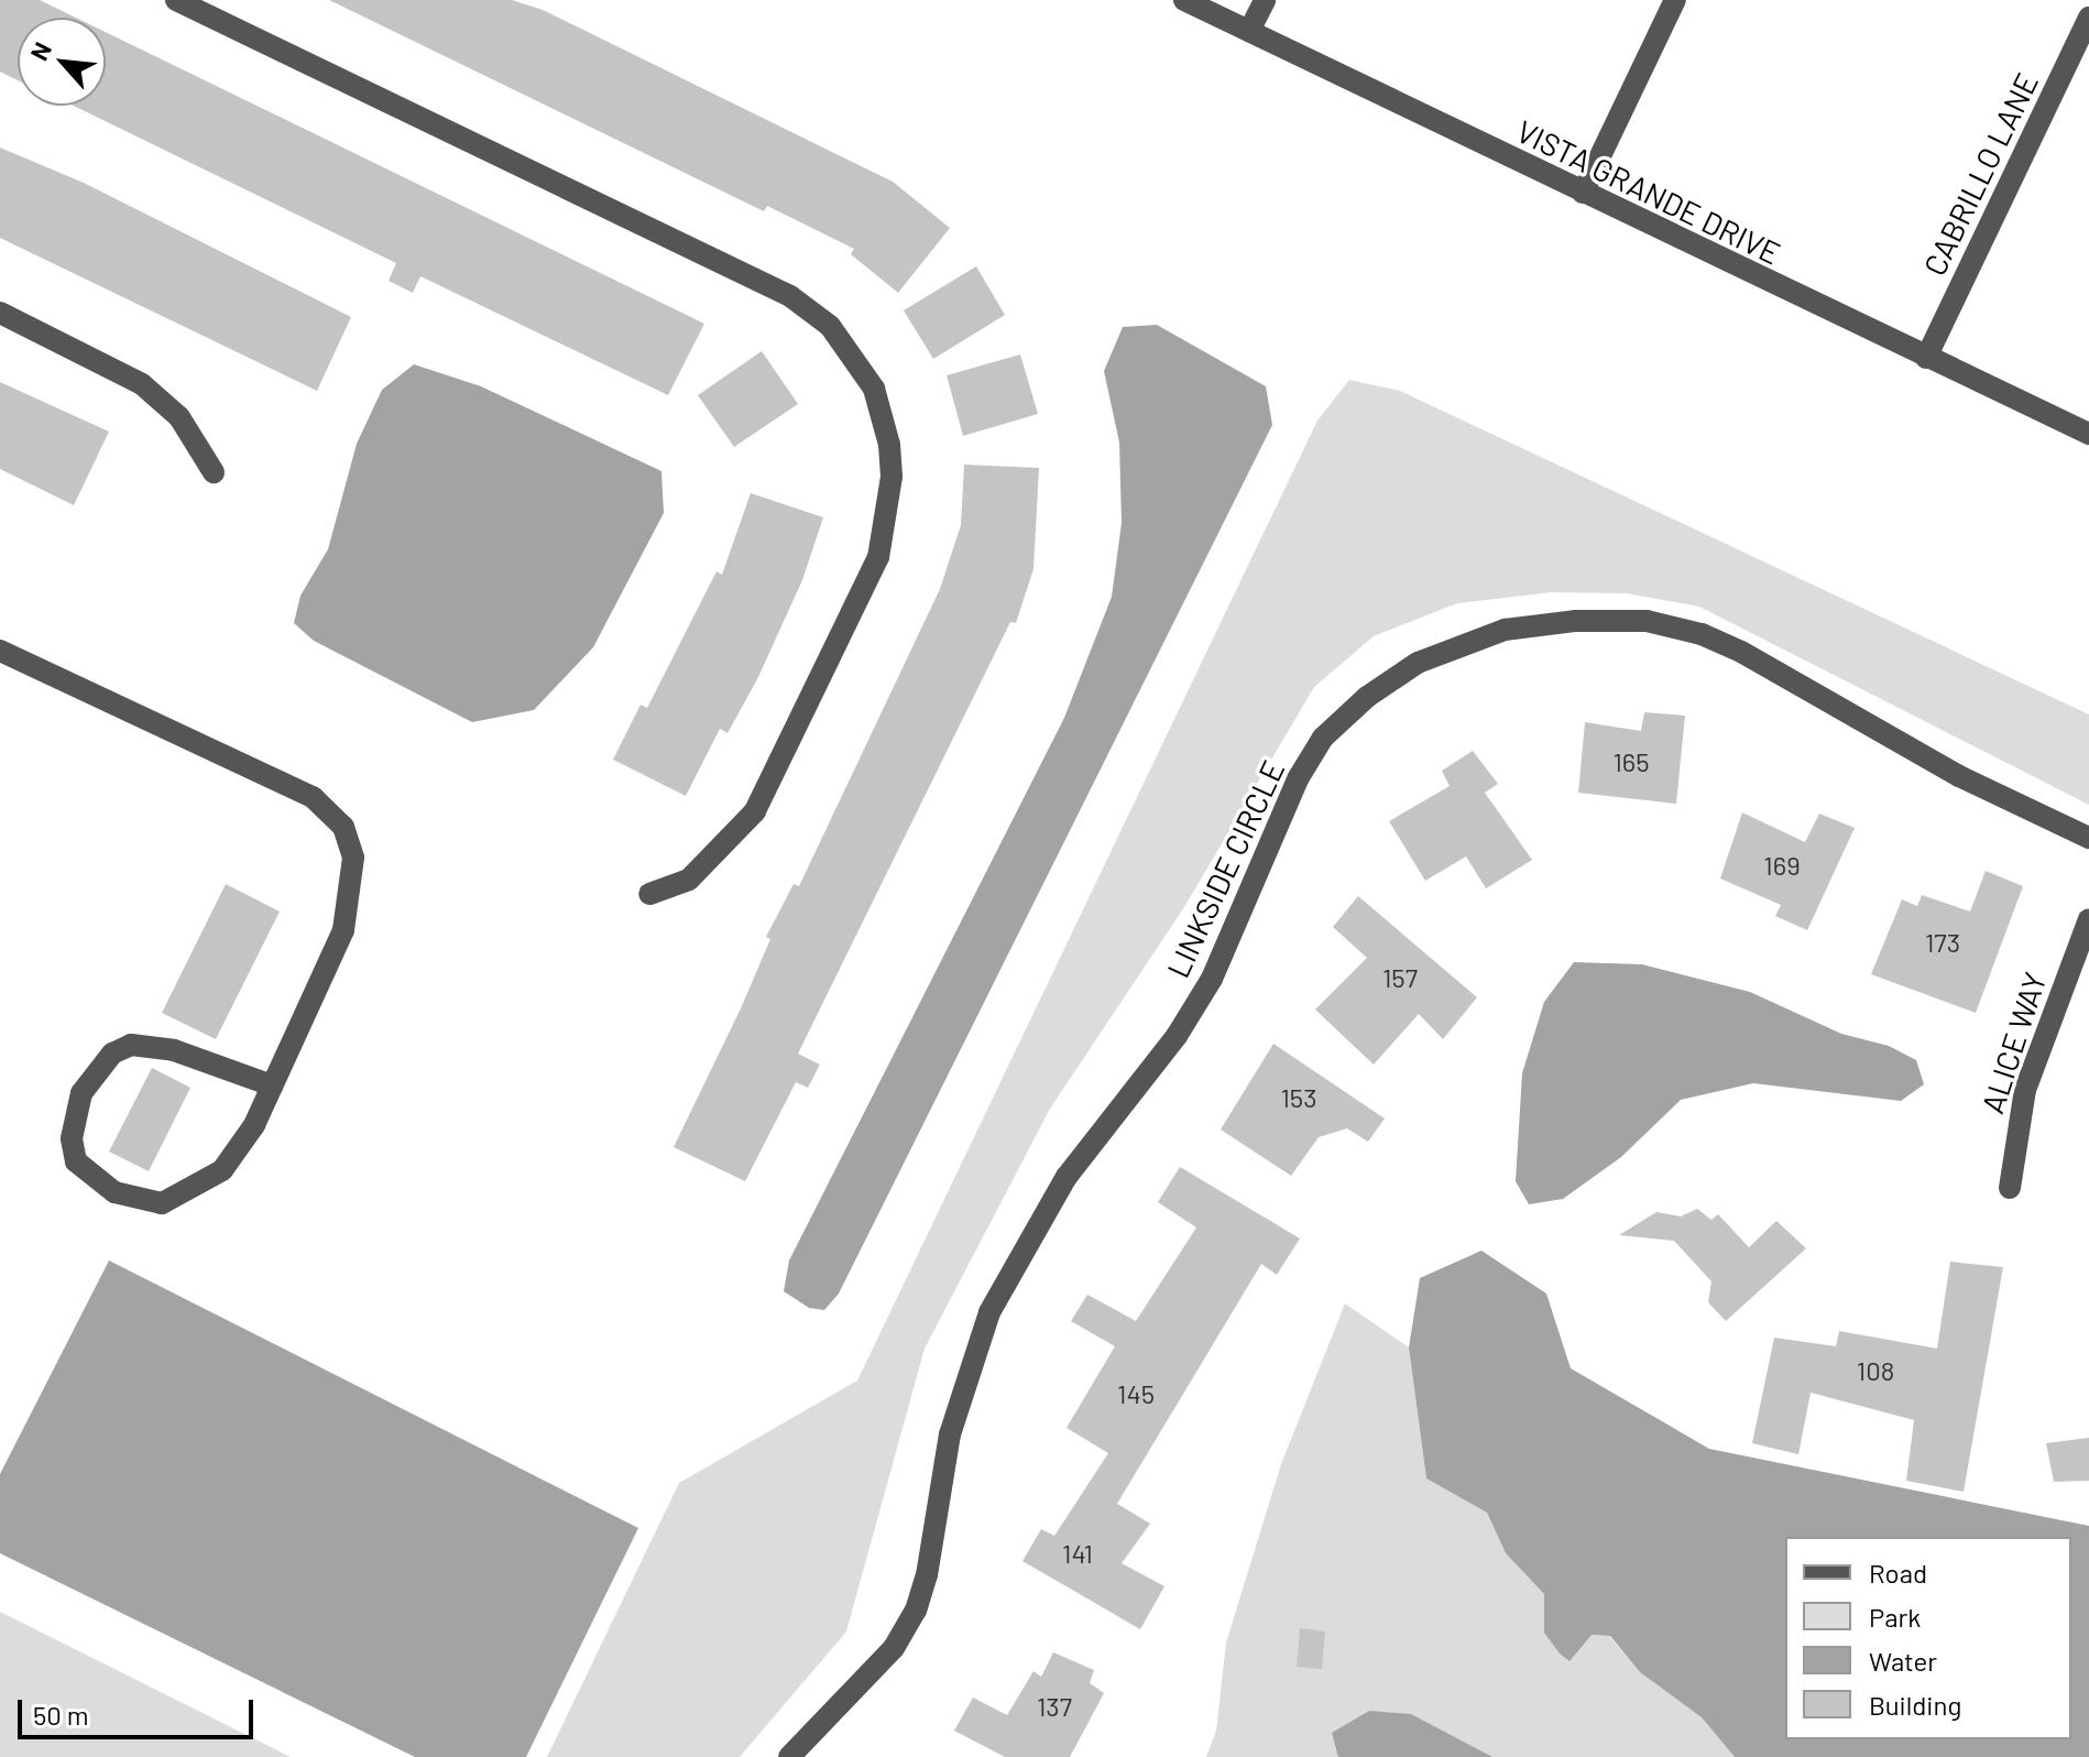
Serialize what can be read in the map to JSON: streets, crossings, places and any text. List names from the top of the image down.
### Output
{
  "streets": {
    "street": [
      "CABRILLO LANE",
      "VISTA GRANDE DRIVE",
      "LINKSIDE CIRCLE",
      "ALICE WAY"
    ]
  },
  "crossings": [
    ["CABRILLO LANE", "VISTA GRANDE DRIVE"]
  ],
  "house_numbers": [
    "165",
    "169",
    "173",
    "157",
    "153",
    "108",
    "145",
    "141",
    "137"
  ],
  "legend": [
    "Road",
    "Park",
    "Water",
    "Building"
  ],
  "scale_bar": "50 m",
  "north": "top left"
}
